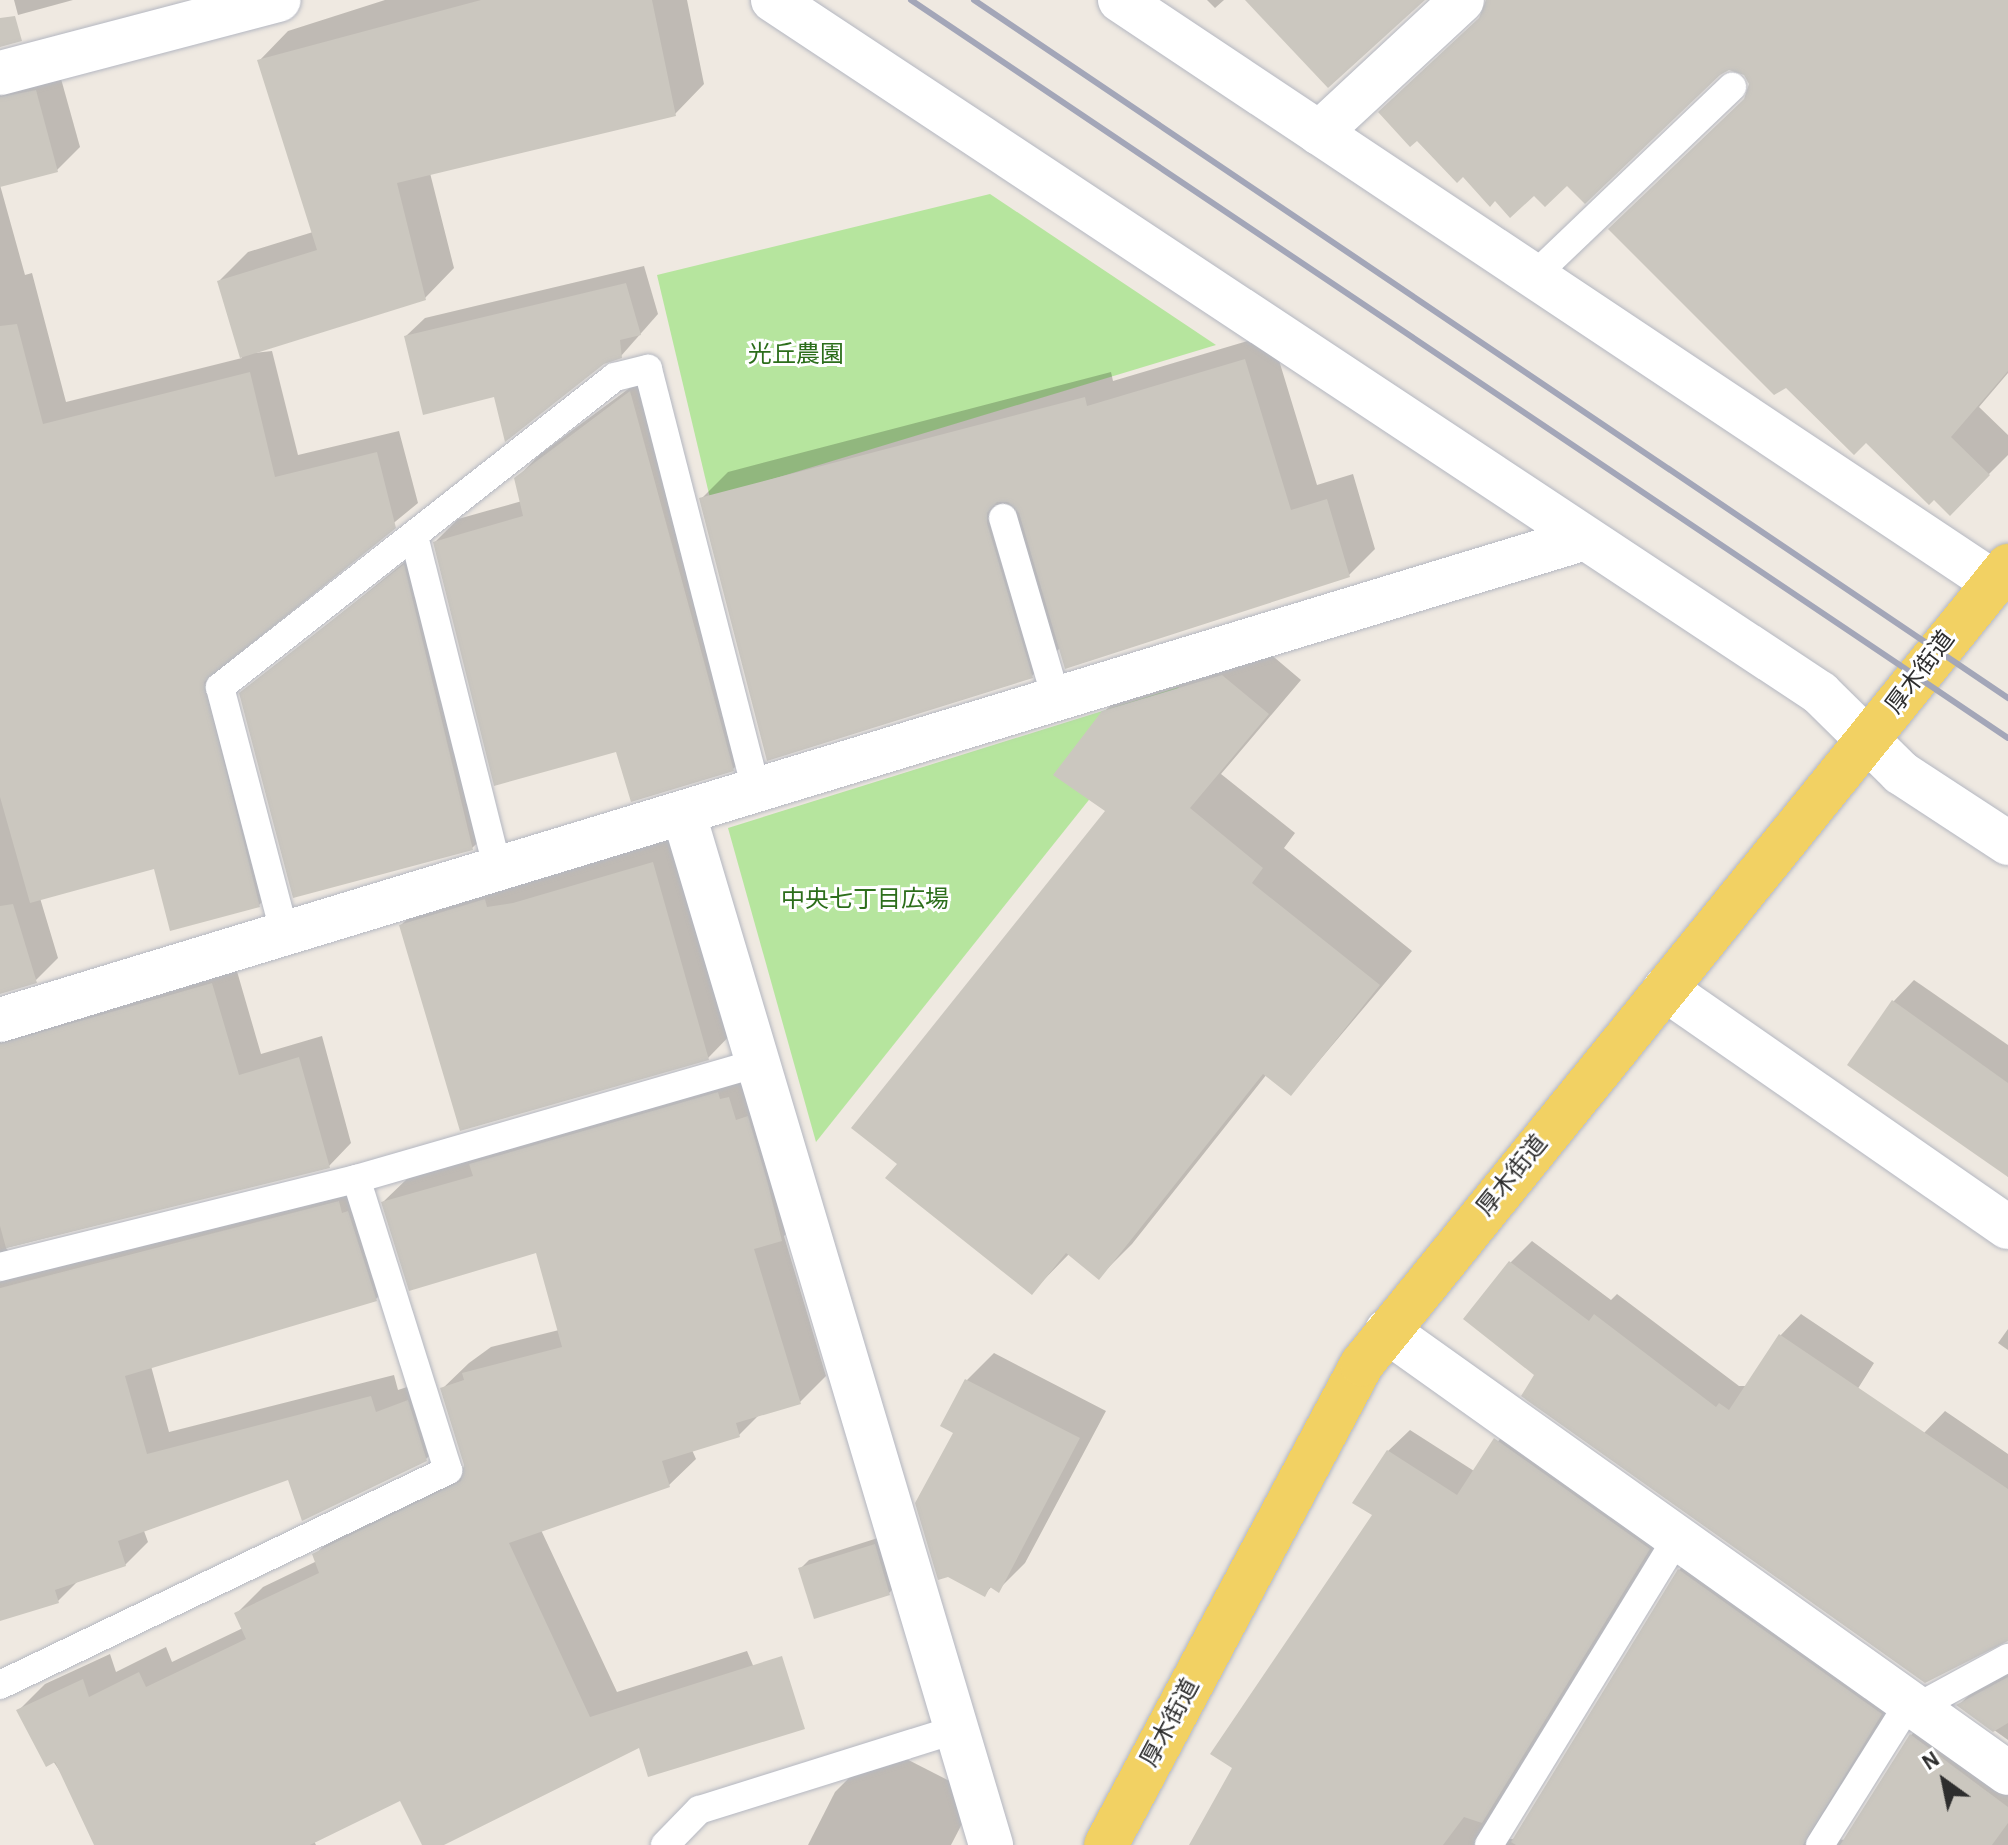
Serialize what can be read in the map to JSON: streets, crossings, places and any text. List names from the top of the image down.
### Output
{
  "streets": {
    "main road": ["厚木街道"]
  },
  "parks": ["光丘農園", "中央七丁目広場"],
  "north": "top left"
}
